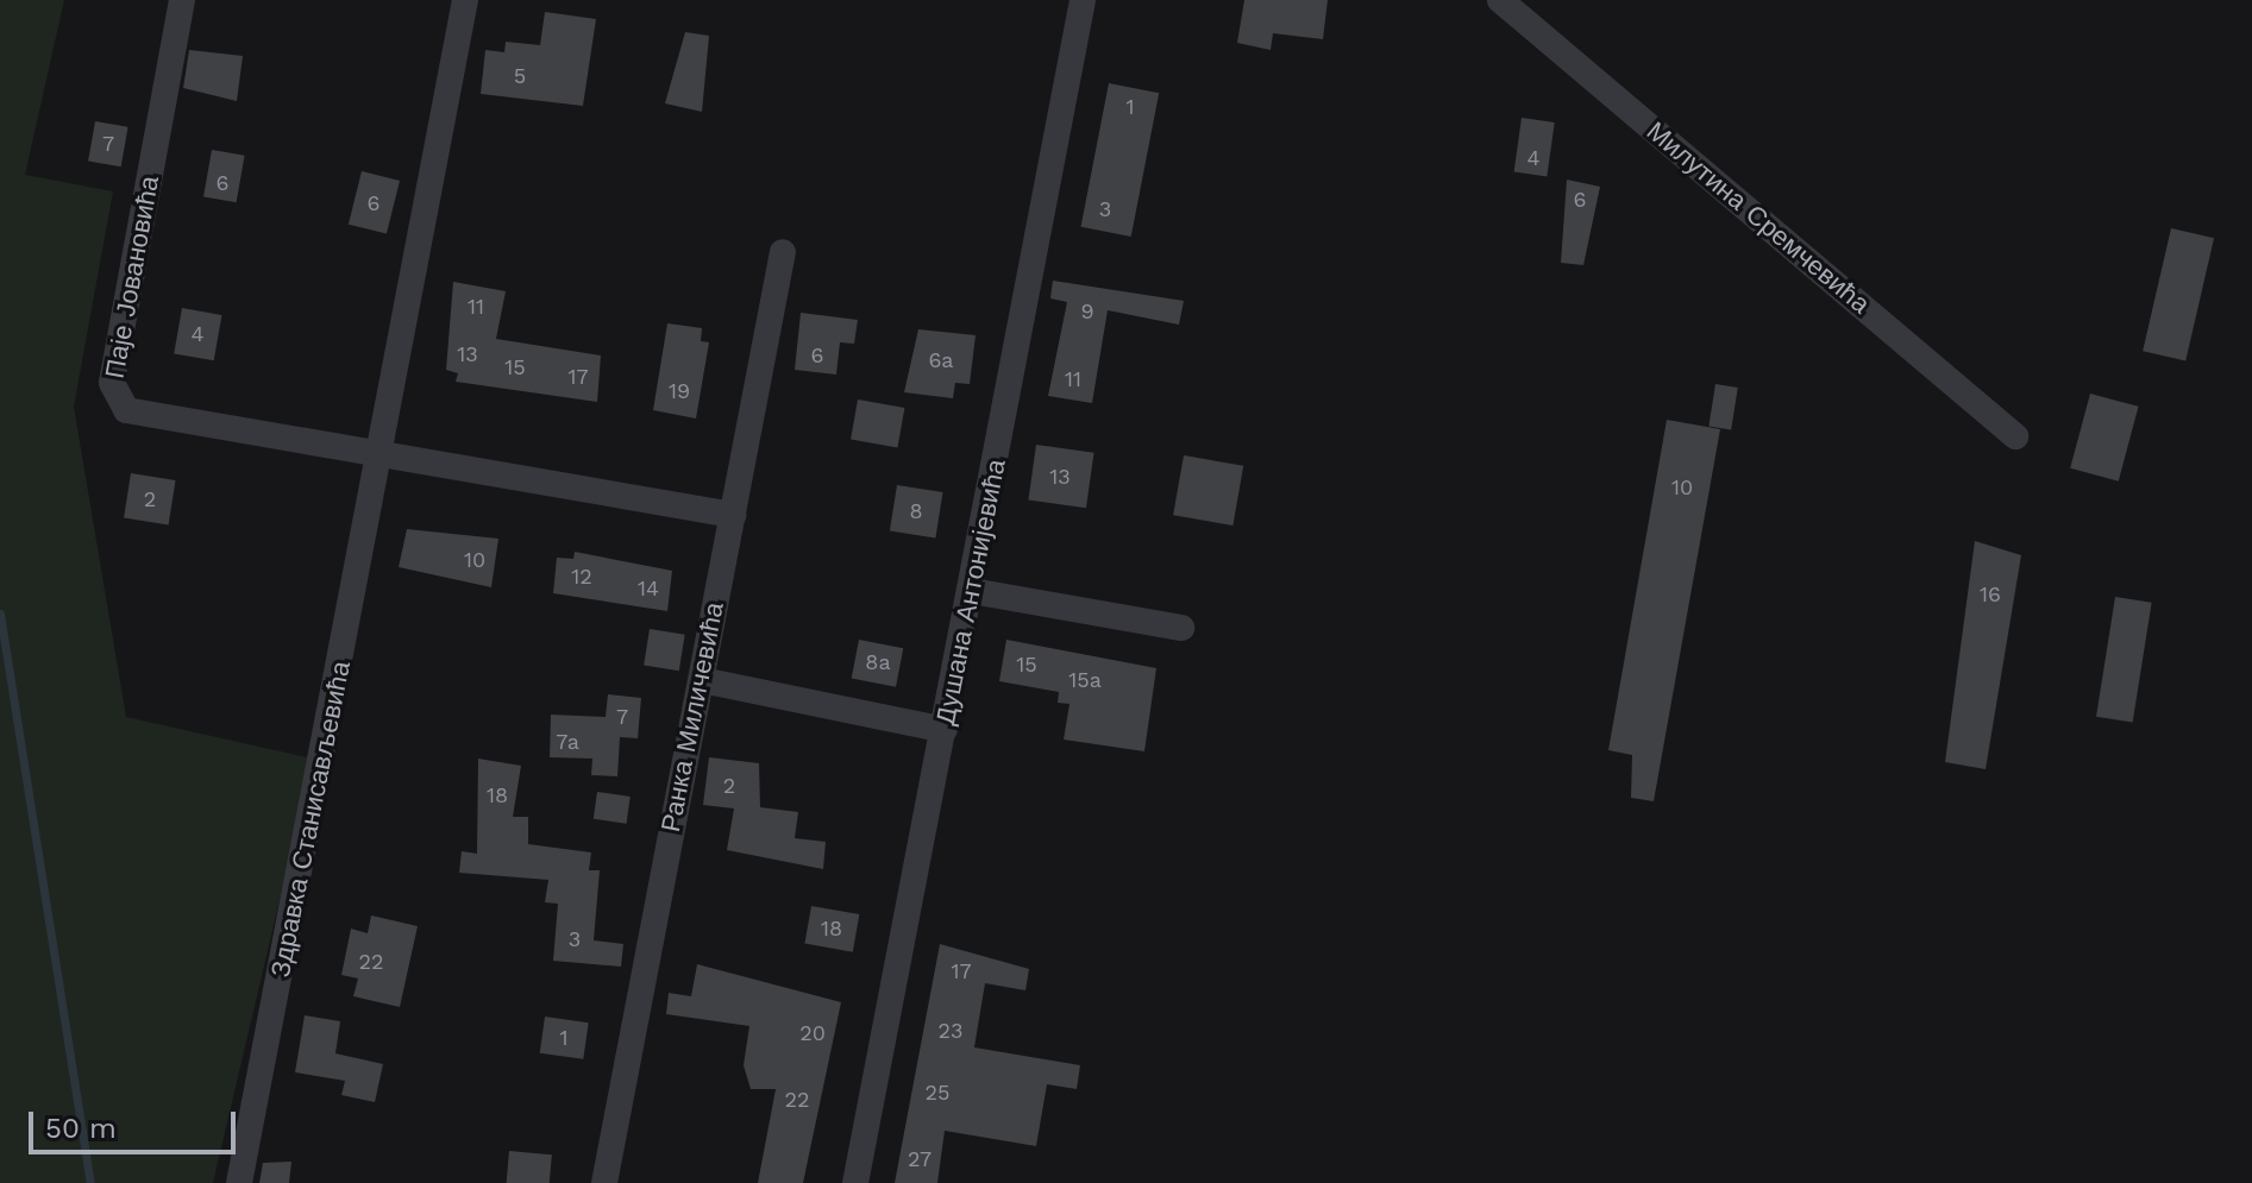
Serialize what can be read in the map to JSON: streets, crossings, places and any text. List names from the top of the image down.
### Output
{
  "streets": {
    "street": [
      "Милутина Сремчевића",
      "Паје Јовановића",
      "Душана Антонијевића",
      "Ранка Миличевића",
      "Здравка Станисављевића"
    ]
  },
  "crossings": [
    ["Паје Јовановића", "Здравка Станисављевића"]
  ],
  "house_numbers": [
    "5",
    "1",
    "7",
    "4",
    "6",
    "6",
    "6",
    "3",
    "11",
    "9",
    "4",
    "13",
    "6",
    "6a",
    "15",
    "17",
    "11",
    "19",
    "13",
    "10",
    "2",
    "8",
    "10",
    "12",
    "14",
    "16",
    "8a",
    "15",
    "15a",
    "7",
    "7a",
    "2",
    "18",
    "18",
    "3",
    "22",
    "17",
    "23",
    "20",
    "1",
    "25",
    "22",
    "27"
  ],
  "scale_bar": "50 m"
}
